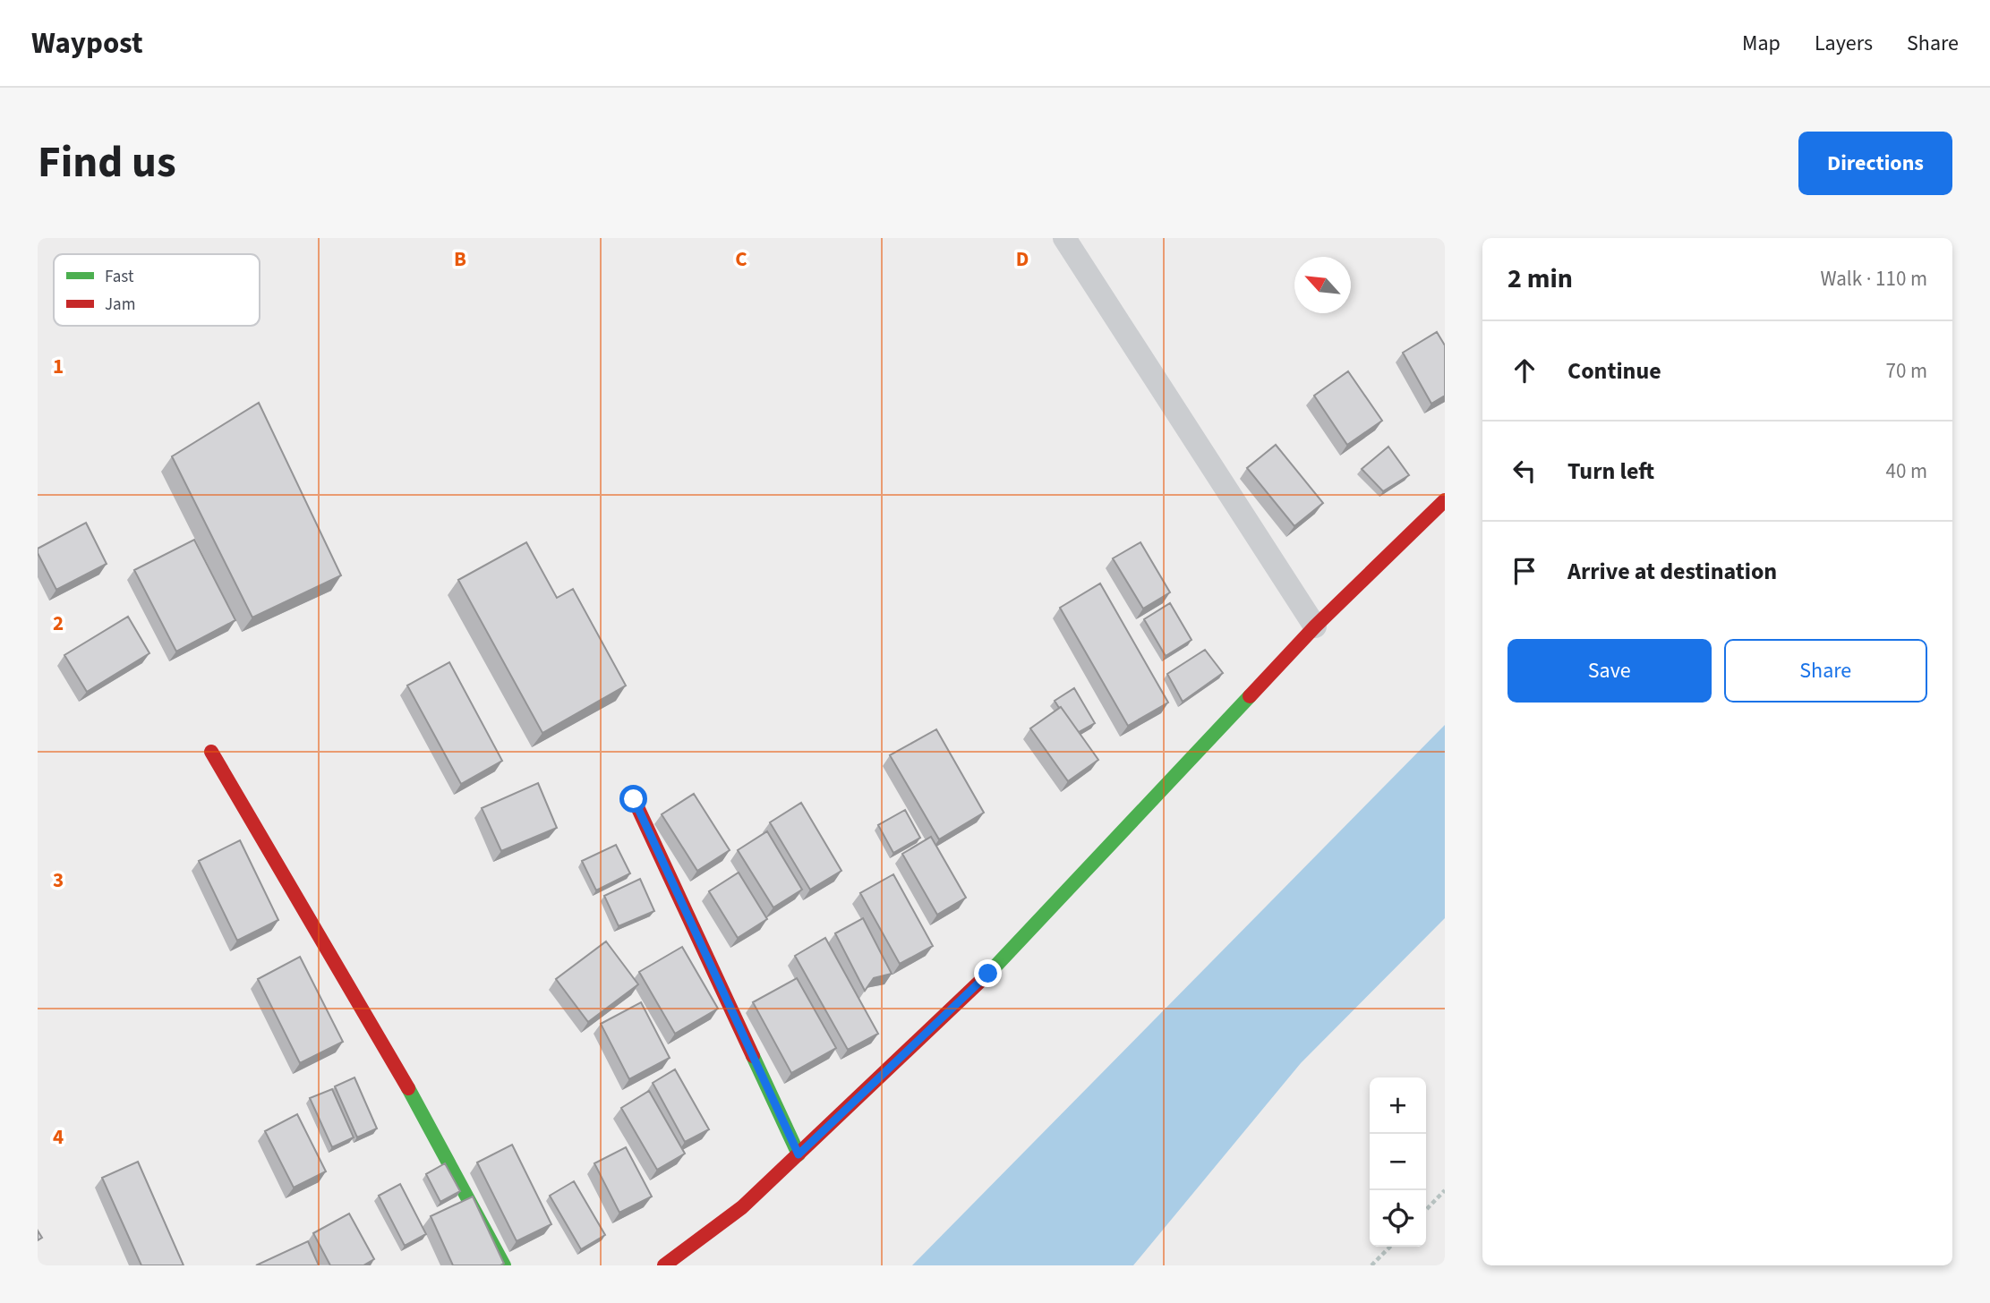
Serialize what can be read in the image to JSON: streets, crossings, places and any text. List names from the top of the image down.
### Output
{
  "legend": ["Fast", "Jam"],
  "north": "top left",
  "page": {
    "header": "Waypost",
    "nav": ["Map", "Layers", "Share"],
    "title": "Find us",
    "buttons": [
      "Directions",
      ["Save", "Share"]
    ],
    "heading": ["2 min", "Walk · 110 m"],
    "list": [
      ["Continue", "70 m"],
      ["Turn left", "40 m"],
      "Arrive at destination"
    ],
    "map_buttons": ["+", "−"]
  },
  "grid": {
    "columns": ["B", "C", "D"],
    "rows": [
      "1",
      "2",
      "3",
      "4"
    ]
  }
}
